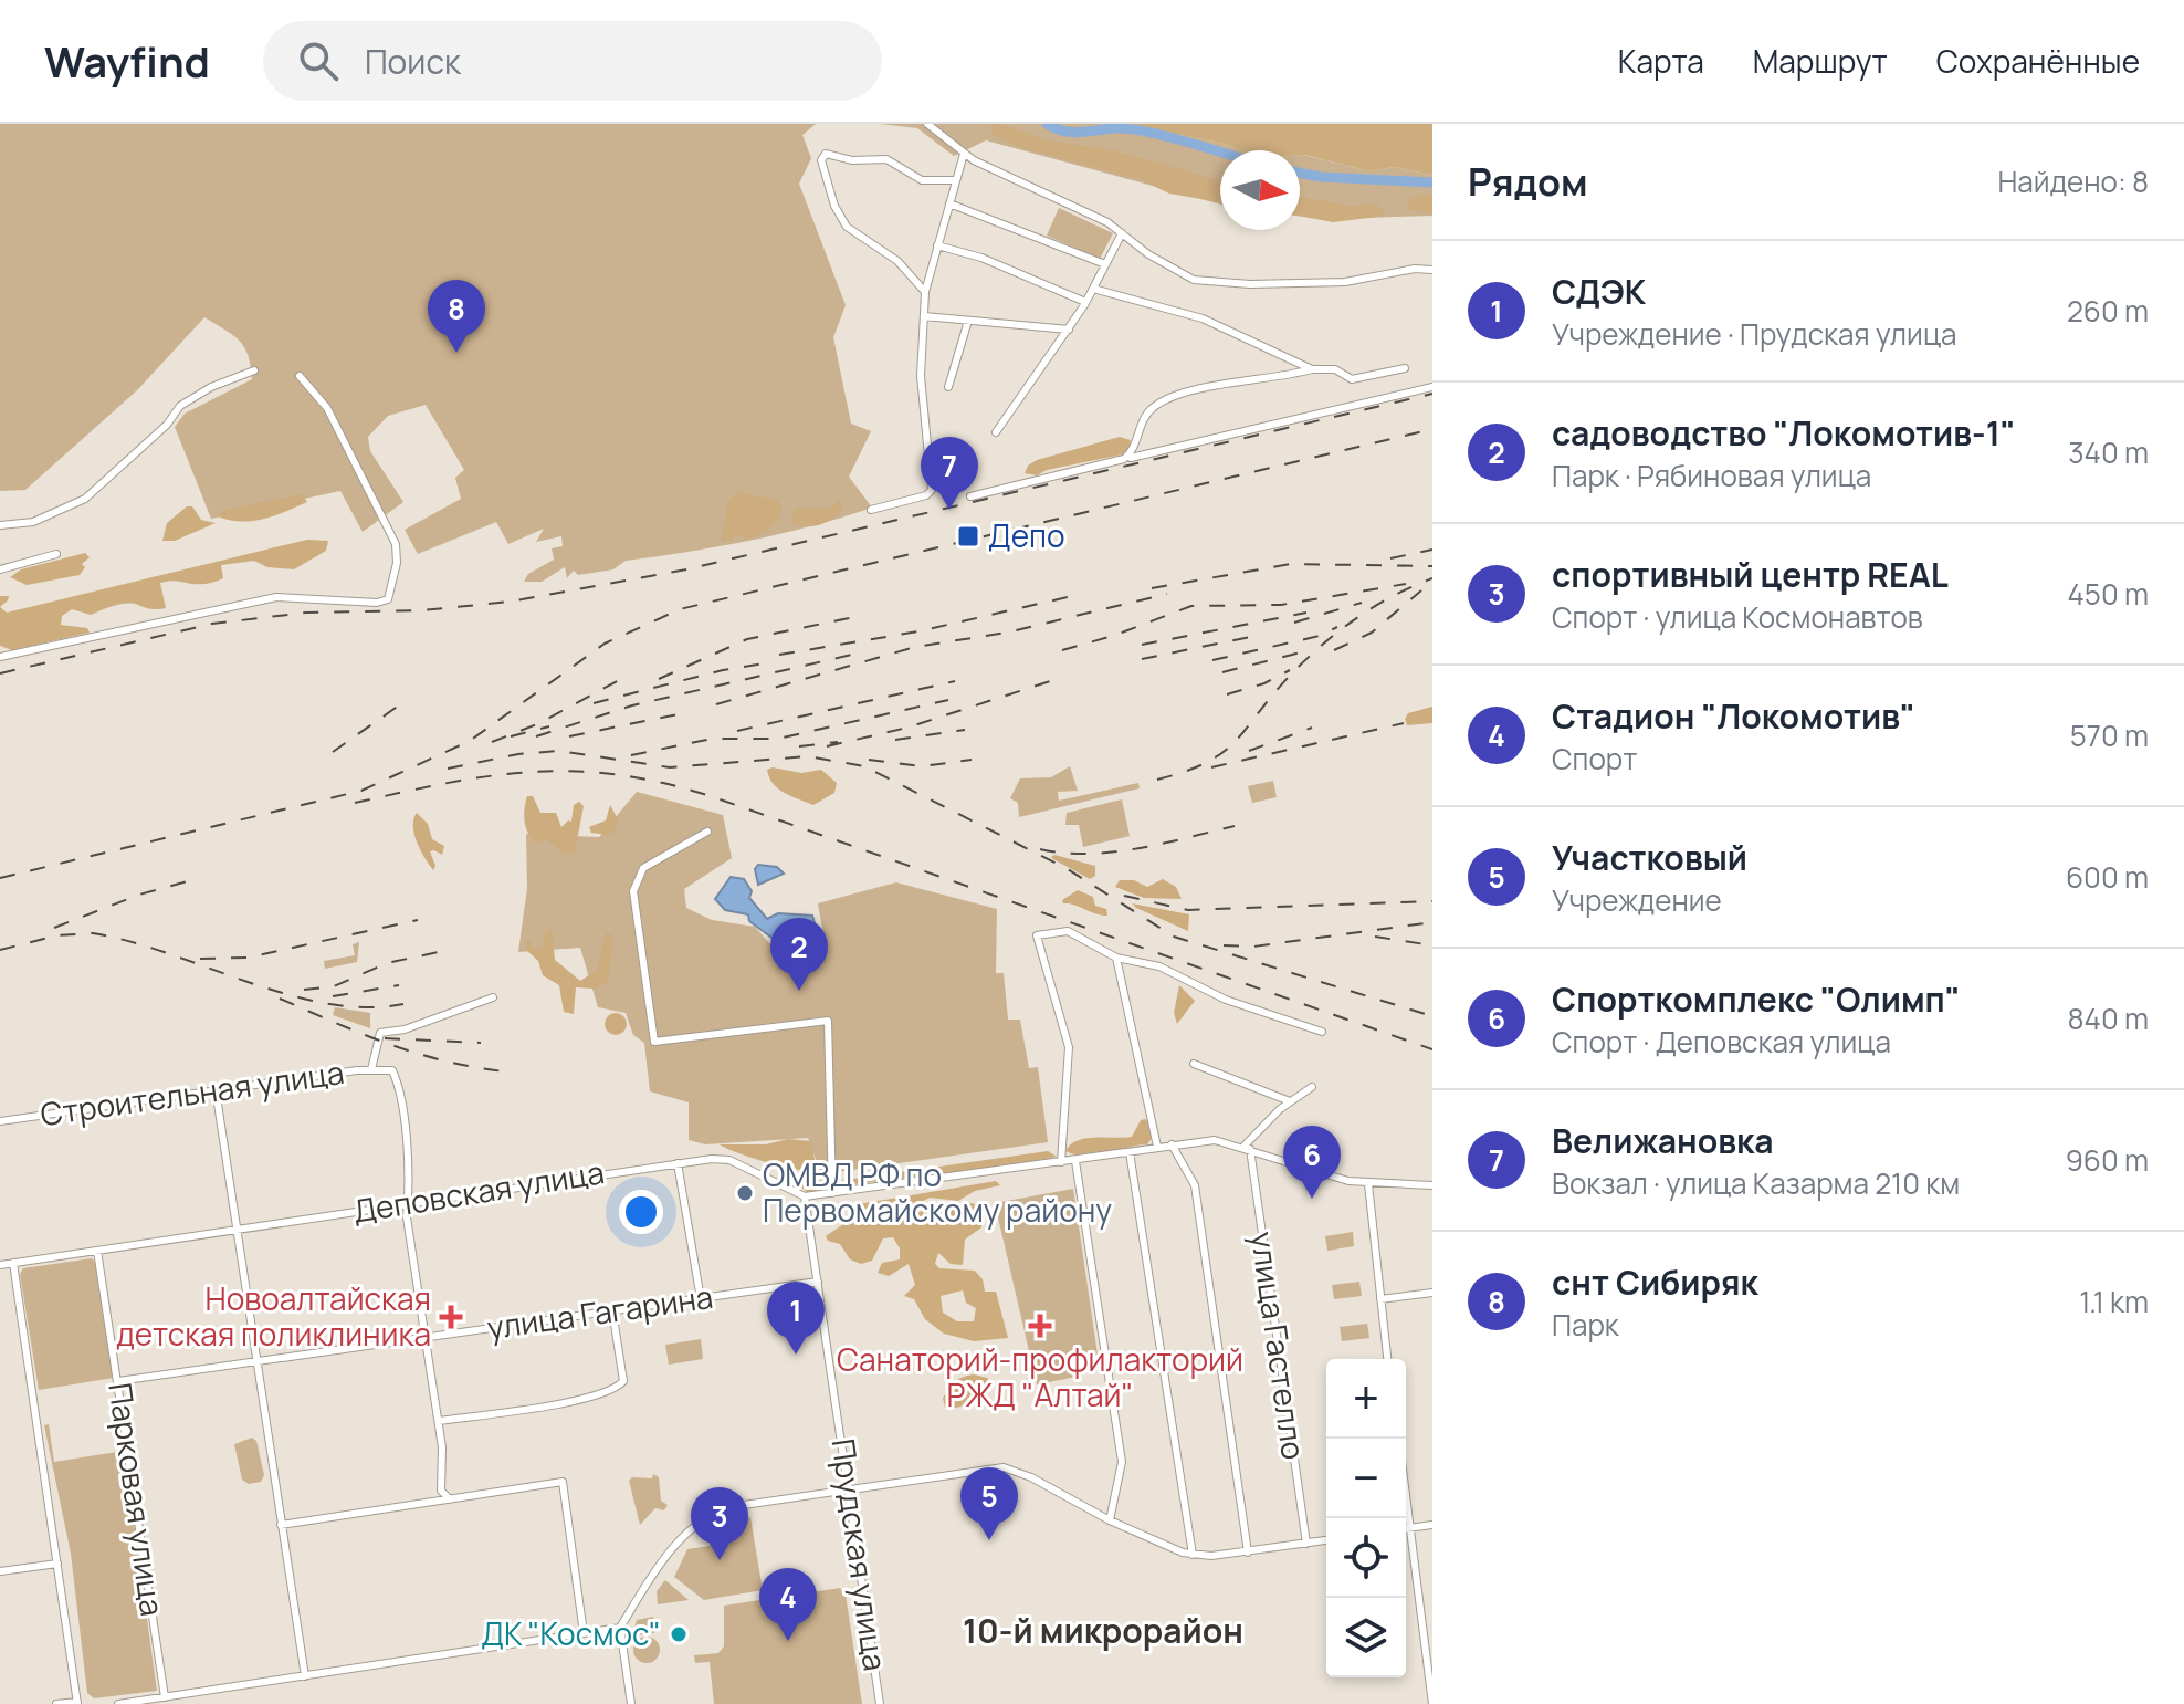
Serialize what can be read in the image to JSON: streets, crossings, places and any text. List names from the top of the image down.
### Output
{
  "streets": {
    "street": [
      "Строительная улица",
      "Деповская улица",
      "улица Гагарина",
      "улица Гастелло",
      "Парковая улица",
      "Прудская улица"
    ]
  },
  "crossings": [
    ["Строительная улица", "Деповская улица"],
    ["Деповская улица", "Парковая улица"],
    ["Деповская улица", "Прудская улица"],
    ["улица Гагарина", "Парковая улица"],
    ["улица Гагарина", "Прудская улица"]
  ],
  "districts": ["10-й микрорайон"],
  "places": {
    "transit": ["Депо"],
    "other": ["ОМВД РФ по Первомайскому району", "ДК \"Космос\""],
    "health": ["Новоалтайская детская поликлиника", "Санаторий-профилакторий РЖД \"Алтай\""]
  },
  "north": "right",
  "page": {
    "header": "Wayfind",
    "search": "Поиск",
    "nav": ["Карта", "Маршрут", "Сохранённые"],
    "heading": ["Рядом", "Найдено: 8"],
    "list": [
      {
        "mark": "1",
        "name": "СДЭК",
        "note": "Учреждение · Прудская улица",
        "value": "260 m"
      },
      {
        "mark": "2",
        "name": "садоводство \"Локомотив-1\"",
        "note": "Парк · Рябиновая улица",
        "value": "340 m"
      },
      {
        "mark": "3",
        "name": "спортивный центр REAL",
        "note": "Спорт · улица Космонавтов",
        "value": "450 m"
      },
      {
        "mark": "4",
        "name": "Стадион \"Локомотив\"",
        "note": "Спорт",
        "value": "570 m"
      },
      {
        "mark": "5",
        "name": "Участковый",
        "note": "Учреждение",
        "value": "600 m"
      },
      {
        "mark": "6",
        "name": "Спорткомплекс \"Олимп\"",
        "note": "Спорт · Деповская улица",
        "value": "840 m"
      },
      {
        "mark": "7",
        "name": "Велижановка",
        "note": "Вокзал · улица Казарма 210 км",
        "value": "960 m"
      },
      {
        "mark": "8",
        "name": "снт Сибиряк",
        "note": "Парк",
        "value": "1.1 km"
      }
    ],
    "pins": [
      "8",
      "7",
      "2",
      "6",
      "1",
      "5",
      "3",
      "4"
    ],
    "map_buttons": ["+", "−"]
  }
}
